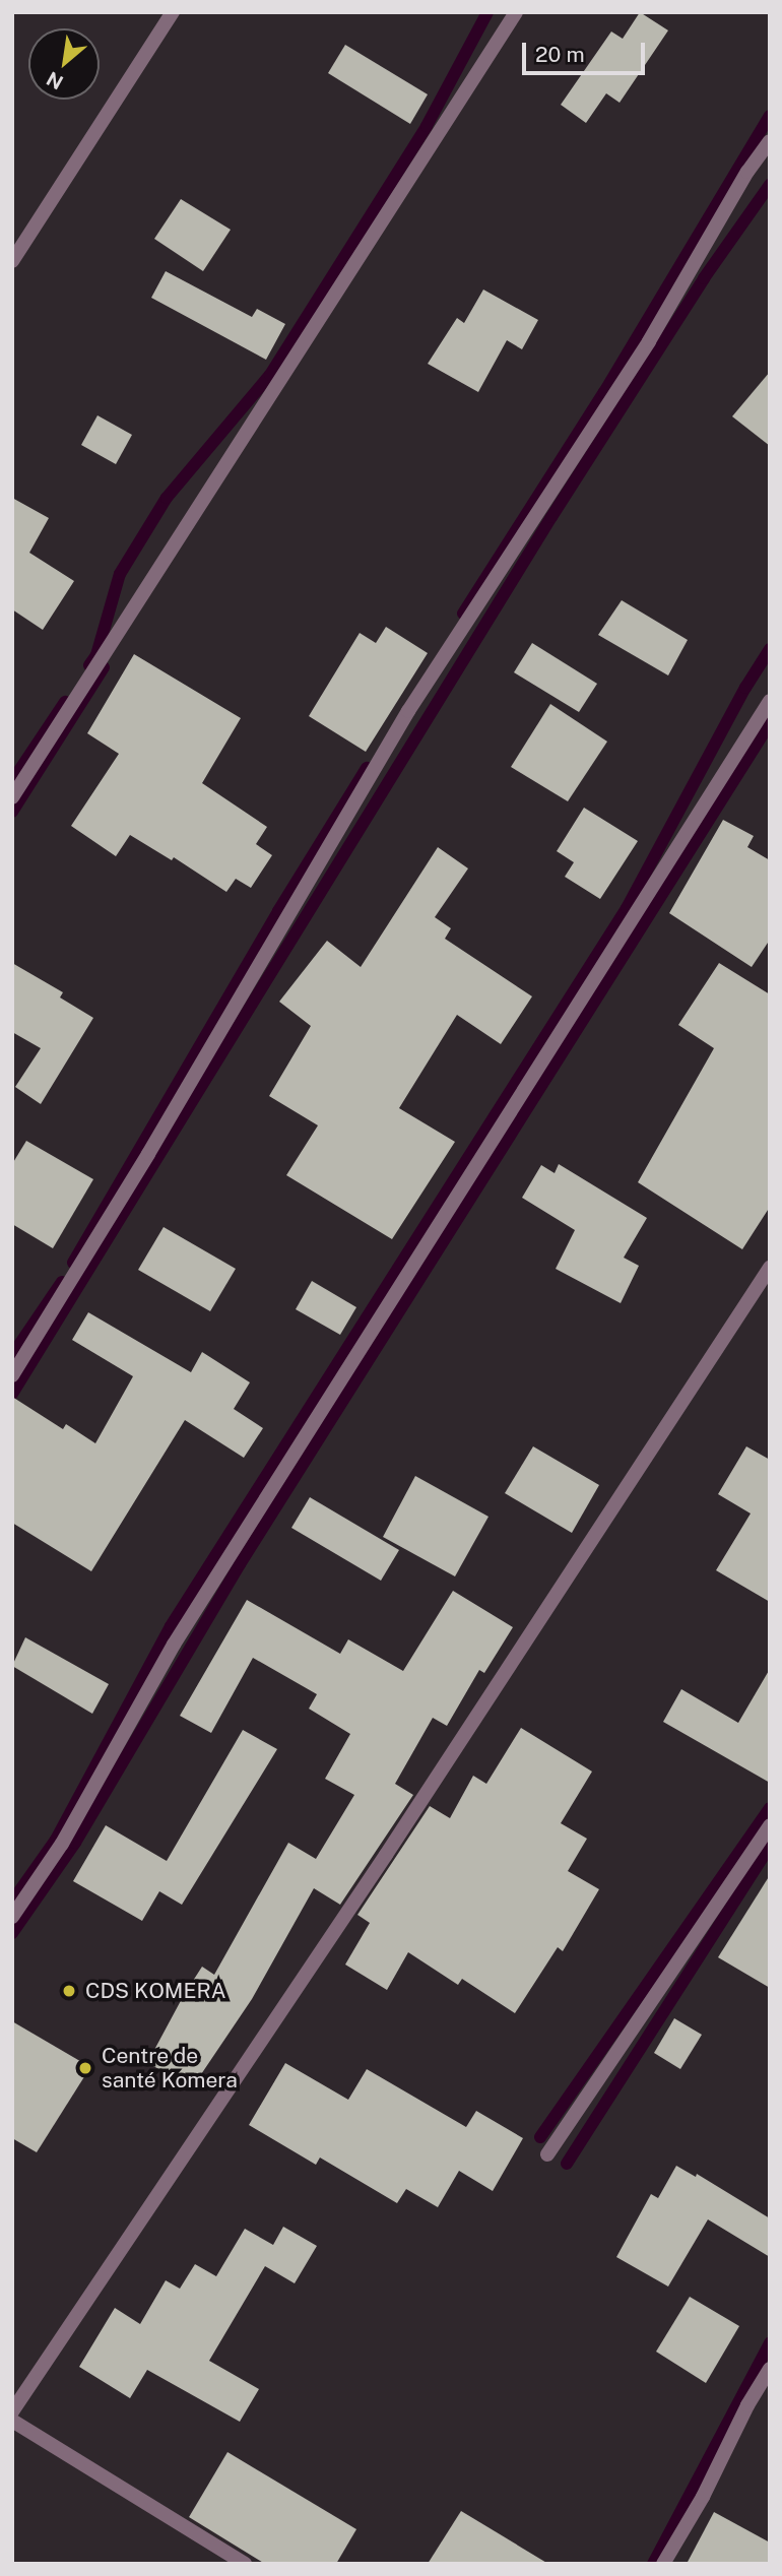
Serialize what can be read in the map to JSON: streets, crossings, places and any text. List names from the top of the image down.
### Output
{
  "places": ["CDS KOMERA", "Centre de santé Komera"],
  "scale_bar": "20 m",
  "north": "bottom left"
}
